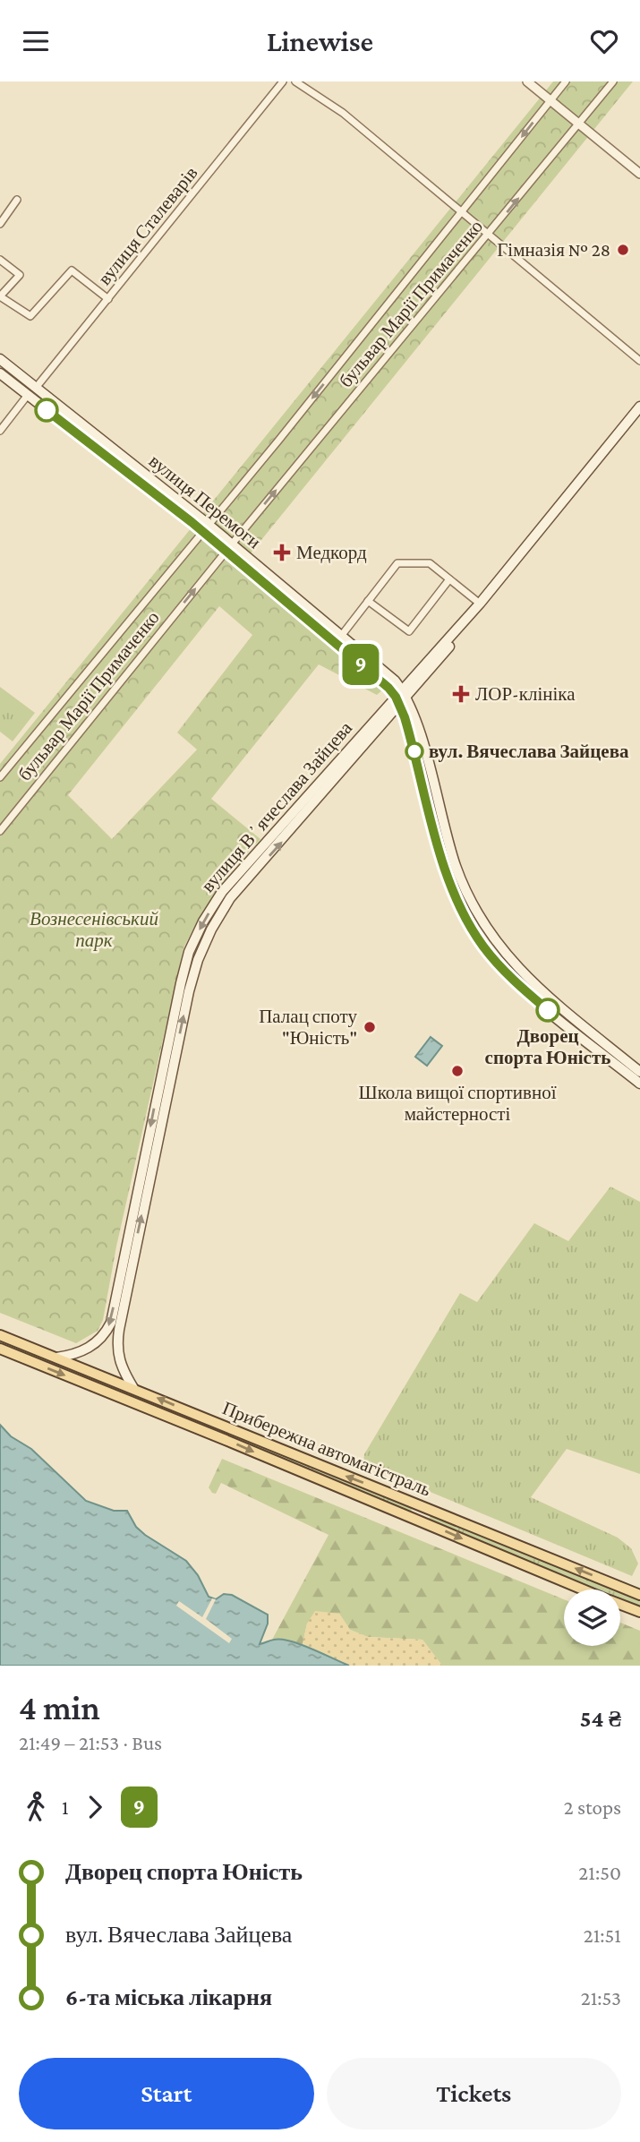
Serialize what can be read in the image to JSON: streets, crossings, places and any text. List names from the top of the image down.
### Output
{
  "streets": {
    "main road": ["вулиця Перемоги", "вулиця Вʼячеслава Зайцева", "Прибережна автомагістраль"],
    "street": ["вулиця Сталеварів", "бульвар Марії Примаченко"]
  },
  "crossings": [
    ["вулиця Сталеварів", "вулиця Перемоги"],
    ["бульвар Марії Примаченко", "вулиця Перемоги"],
    ["вулиця Перемоги", "вулиця Вʼячеслава Зайцева"],
    ["вулиця Вʼячеслава Зайцева", "Прибережна автомагістраль"]
  ],
  "parks": ["Вознесенівський парк"],
  "places": {
    "other": [
      "Гімназія № 28",
      "вул. Вячеслава Зайцева",
      "Дворец спорта Юність",
      "Палац споту \"Юність\"",
      "Школа вищої спортивної майстерності"
    ],
    "health": ["Медкорд", "ЛОР-клініка"]
  },
  "lines": ["bus line 9"],
  "page": {
    "header": "Linewise",
    "on_map": "9",
    "heading": ["4 min", "21:49 – 21:53 · Bus", "54 ₴"],
    "legs": ["1", "9", "2 stops"],
    "list": [
      {
        "name": "Дворец спорта Юність",
        "value": "21:50"
      },
      {
        "name": "вул. Вячеслава Зайцева",
        "value": "21:51"
      },
      {
        "name": "6-та міська лікарня",
        "value": "21:53"
      }
    ],
    "buttons": ["Start", "Tickets"]
  }
}
